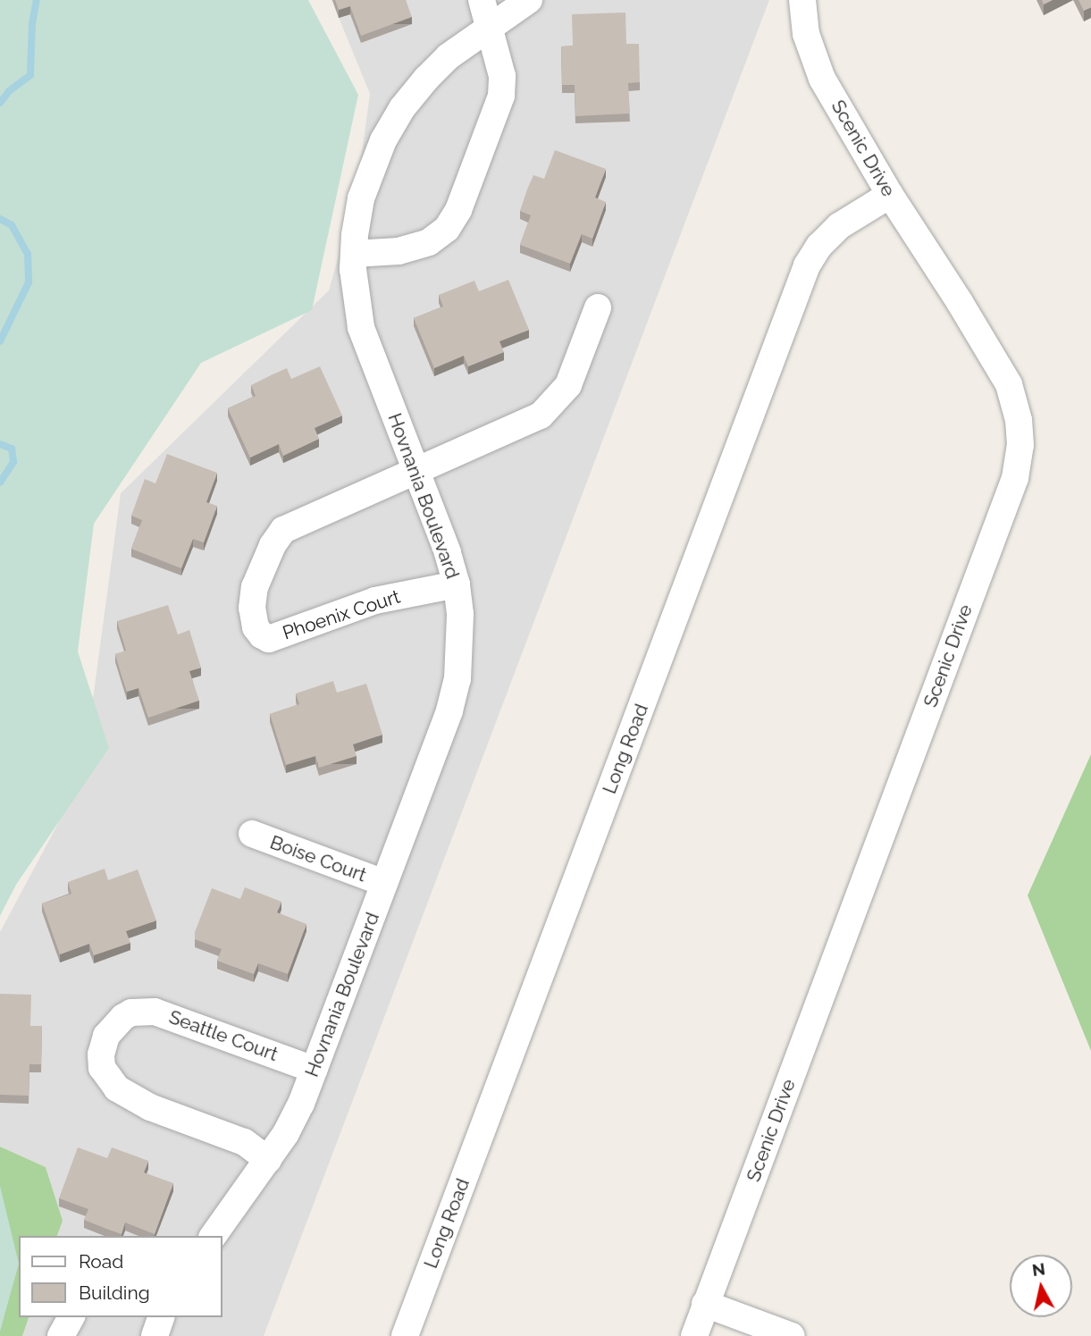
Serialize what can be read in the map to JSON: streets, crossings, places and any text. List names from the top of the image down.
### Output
{
  "streets": {
    "street": [
      "Scenic Drive",
      "Hovnania Boulevard",
      "Phoenix Court",
      "Long Road",
      "Boise Court",
      "Seattle Court"
    ]
  },
  "crossings": [
    ["Scenic Drive", "Long Road"],
    ["Hovnania Boulevard", "Phoenix Court"],
    ["Hovnania Boulevard", "Boise Court"],
    ["Hovnania Boulevard", "Seattle Court"]
  ],
  "legend": ["Road", "Building"],
  "north": "top"
}
